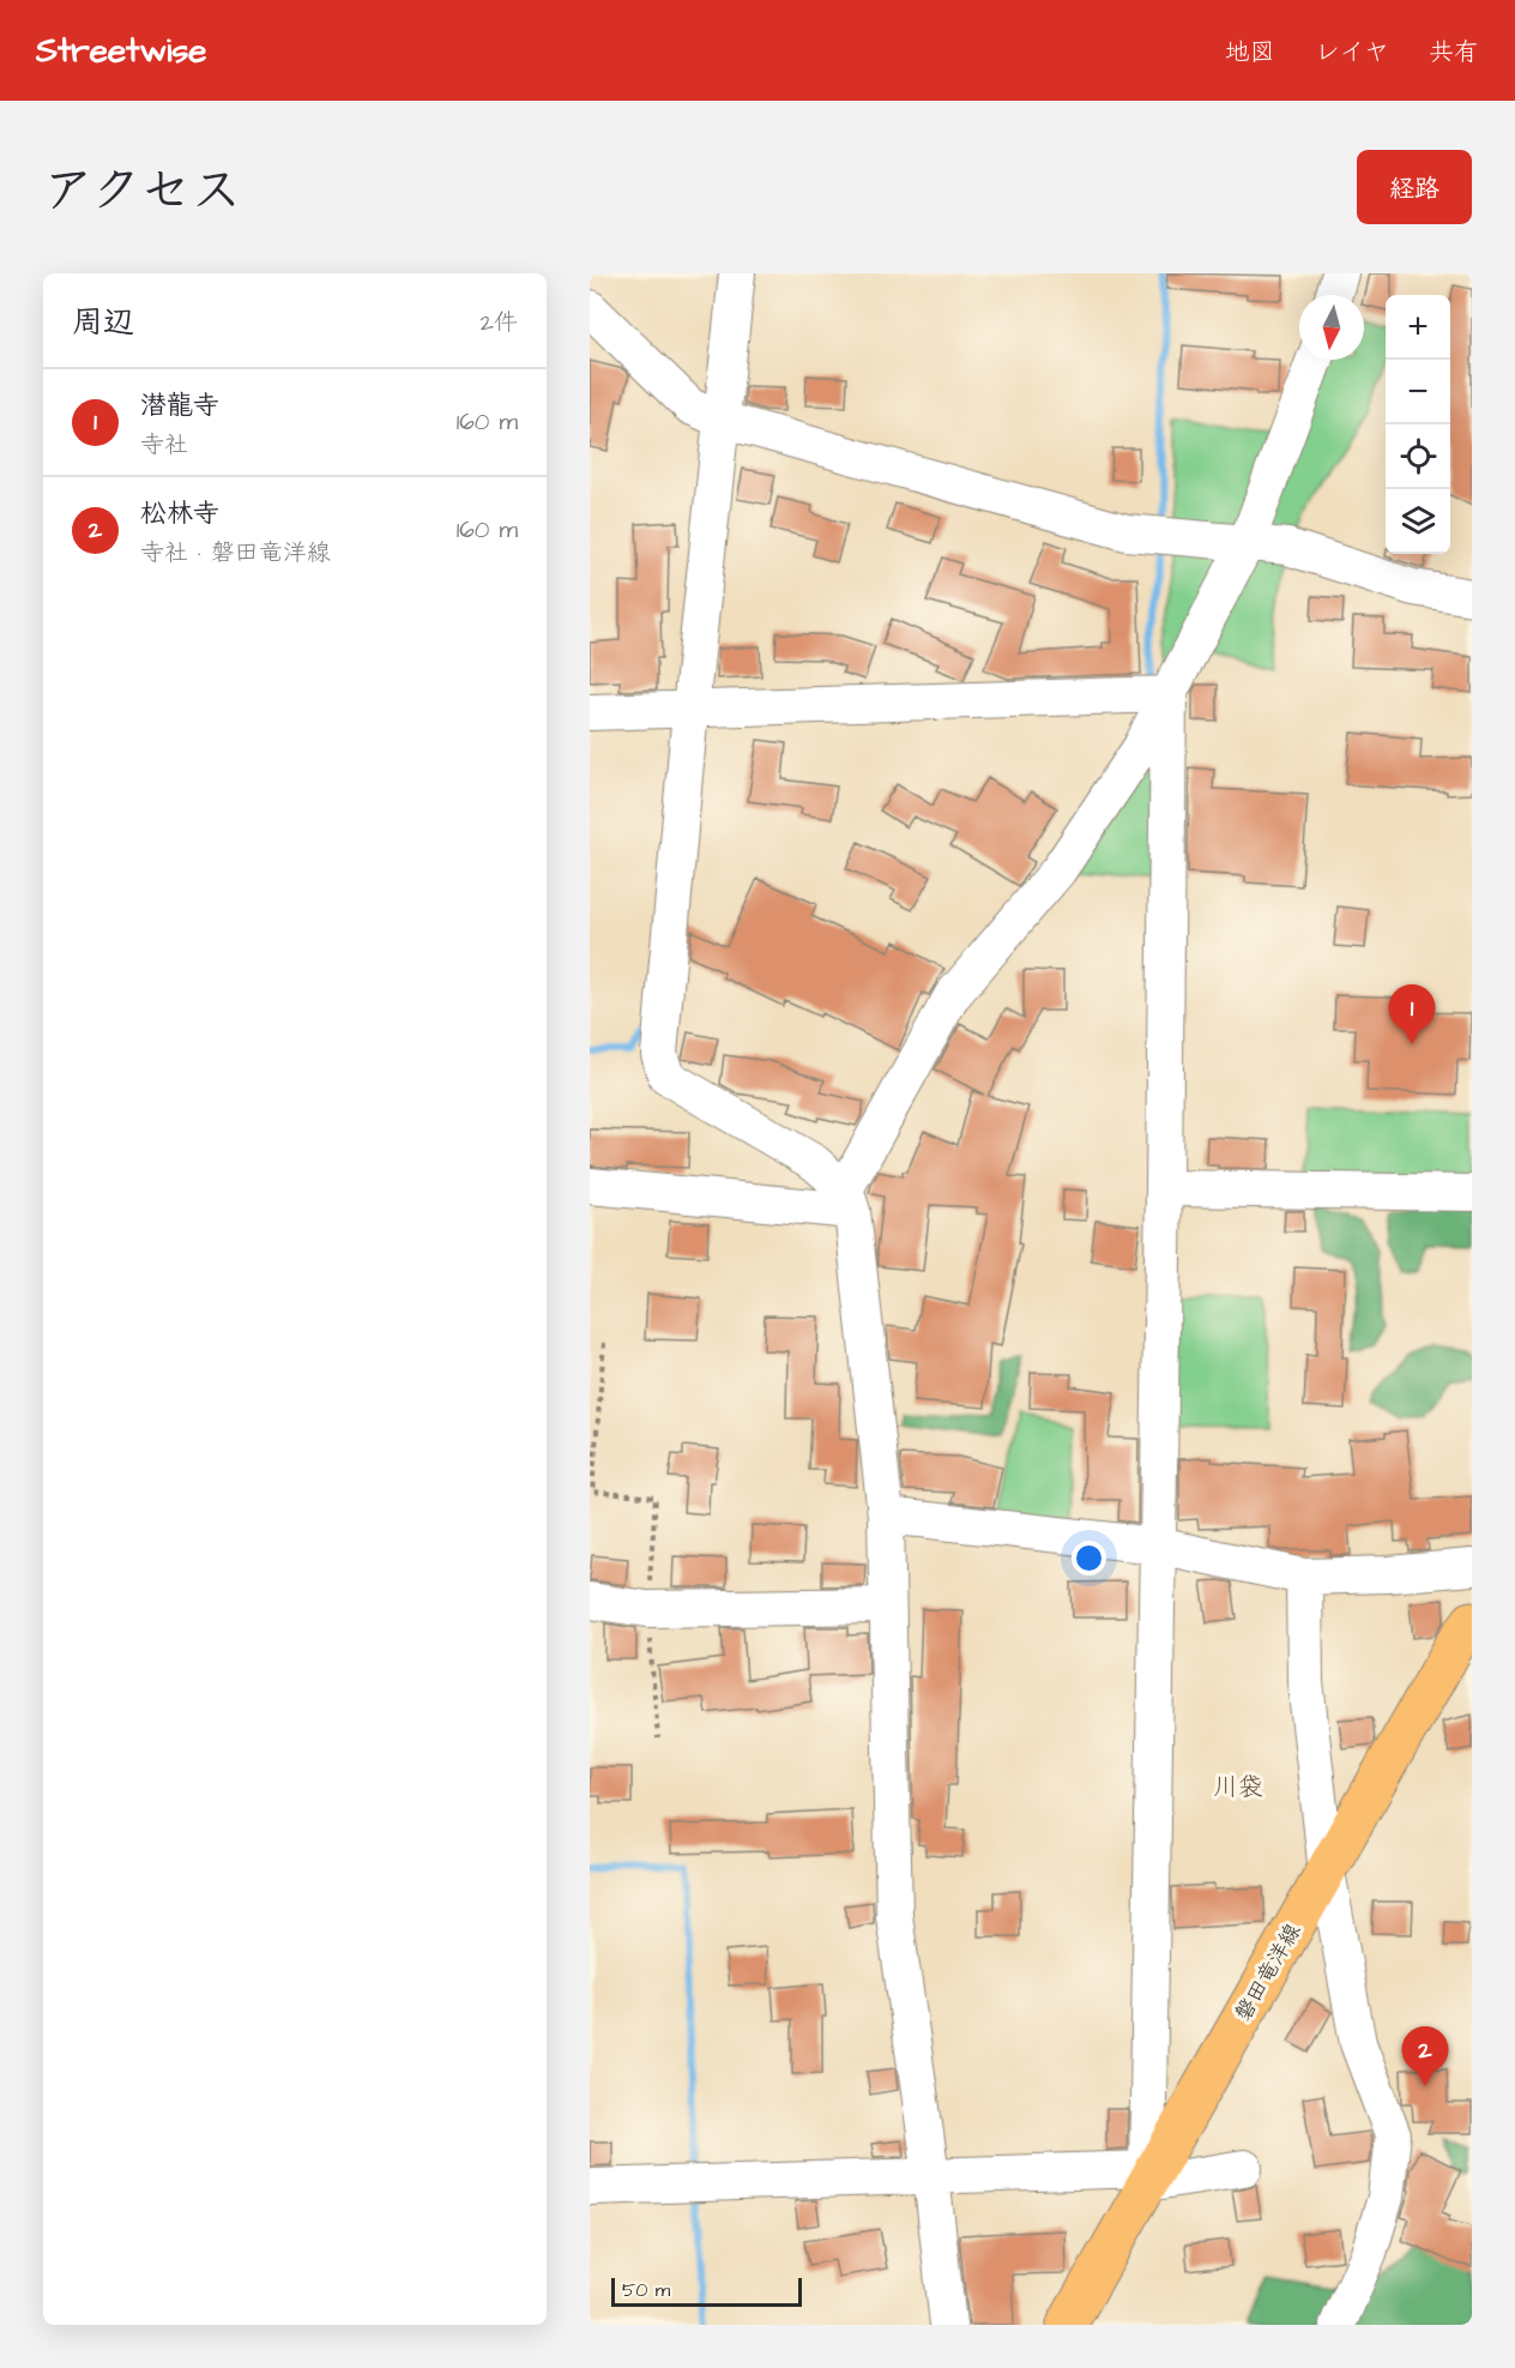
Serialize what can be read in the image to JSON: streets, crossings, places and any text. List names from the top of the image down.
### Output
{
  "streets": {
    "main road": ["磐田竜洋線"]
  },
  "districts": ["川袋"],
  "scale_bar": "50 m",
  "north": "bottom",
  "page": {
    "header": "Streetwise",
    "nav": ["地図", "レイヤ", "共有"],
    "title": "アクセス",
    "buttons": "経路",
    "heading": ["周辺", "2件"],
    "map_buttons": ["+", "−"],
    "list": [
      {
        "mark": "1",
        "name": "潜龍寺",
        "note": "寺社",
        "value": "160 m"
      },
      {
        "mark": "2",
        "name": "松林寺",
        "note": "寺社 · 磐田竜洋線",
        "value": "160 m"
      }
    ],
    "pins": ["1", "2"],
    "scale": "50 m"
  }
}
